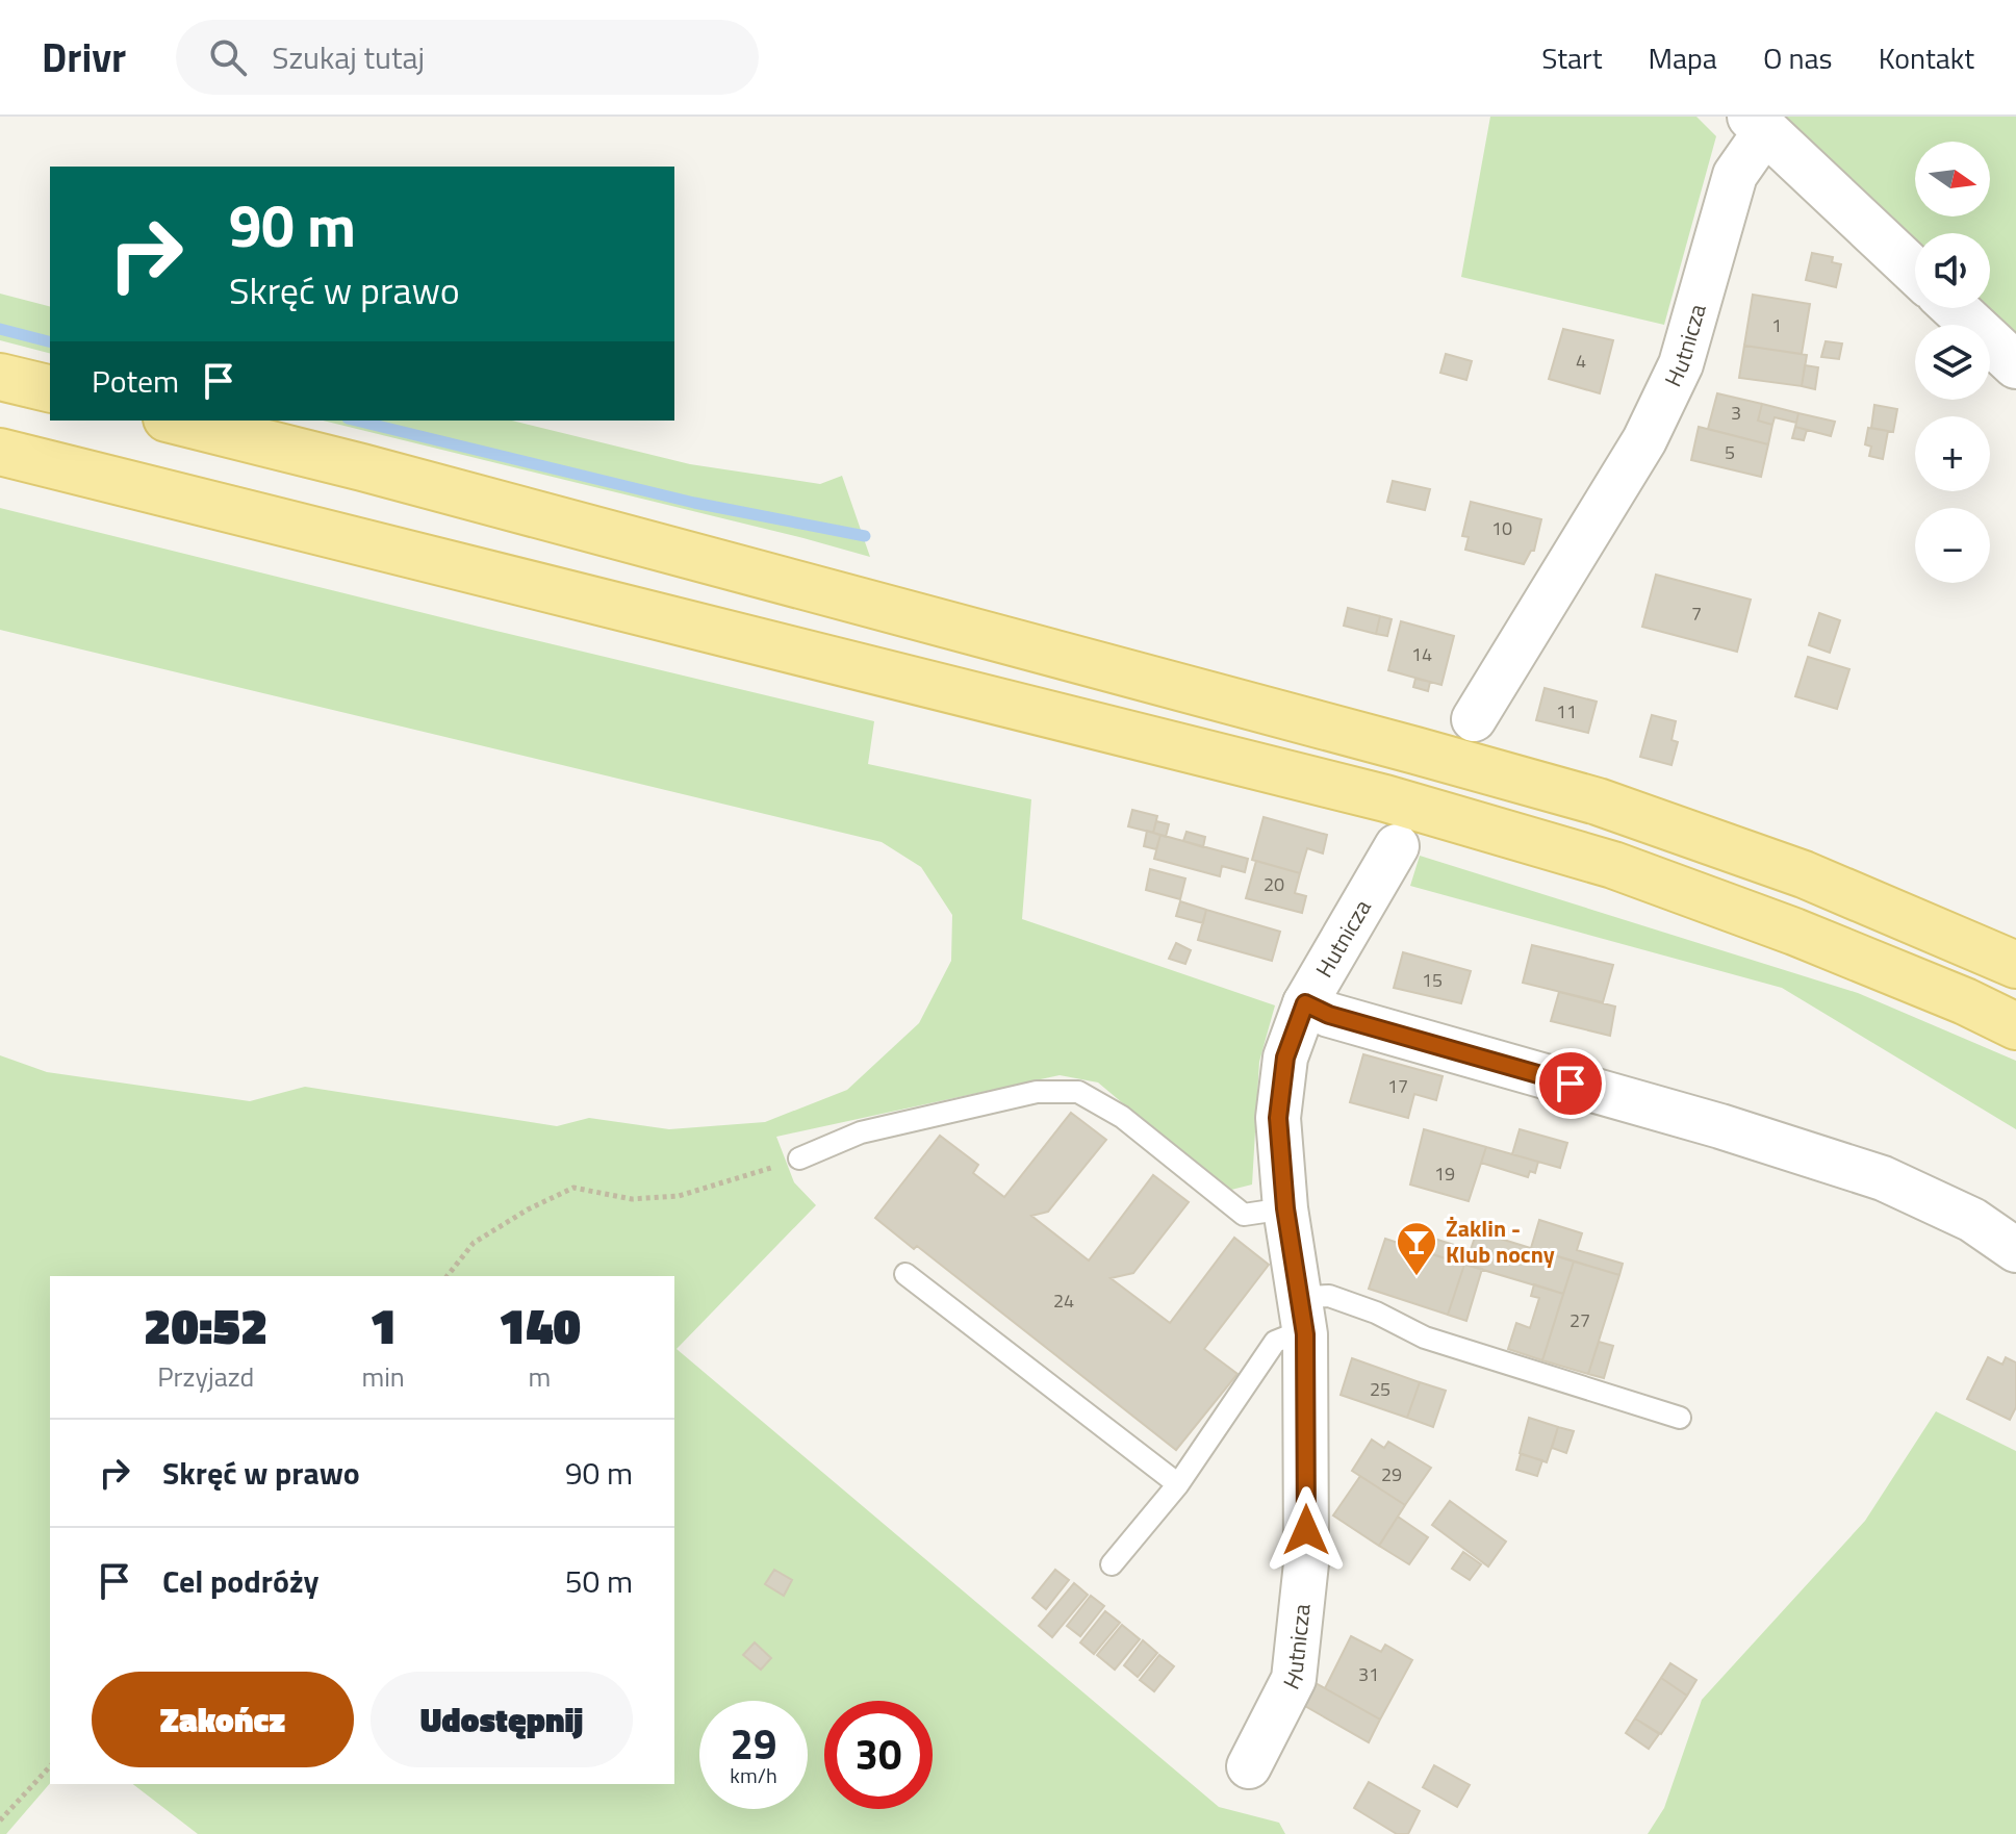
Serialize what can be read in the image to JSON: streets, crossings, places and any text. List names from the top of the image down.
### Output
{
  "streets": {
    "street": ["Hutnicza"]
  },
  "places": {
    "bar": ["Żaklin - Klub nocny"]
  },
  "house_numbers": [
    "1",
    "4",
    "3",
    "5",
    "10",
    "7",
    "14",
    "11",
    "20",
    "15",
    "17",
    "19",
    "24",
    "27",
    "25",
    "29",
    "31"
  ],
  "north": "right",
  "page": {
    "header": "Drivr",
    "search": "Szukaj tutaj",
    "nav": [
      "Start",
      "Mapa",
      "O nas",
      "Kontakt"
    ],
    "map_buttons": ["+", "−"],
    "turn": ["90 m", "Skręć w prawo"],
    "then": "Potem",
    "eta": [
      "20:52",
      "Przyjazd",
      "1",
      "min",
      "140",
      "m"
    ],
    "list": [
      {
        "name": "Skręć w prawo",
        "value": "90 m"
      },
      {
        "name": "Cel podróży",
        "value": "50 m"
      }
    ],
    "buttons": ["Zakończ", "Udostępnij"],
    "speed": "29 km/h",
    "limit": "30"
  }
}
